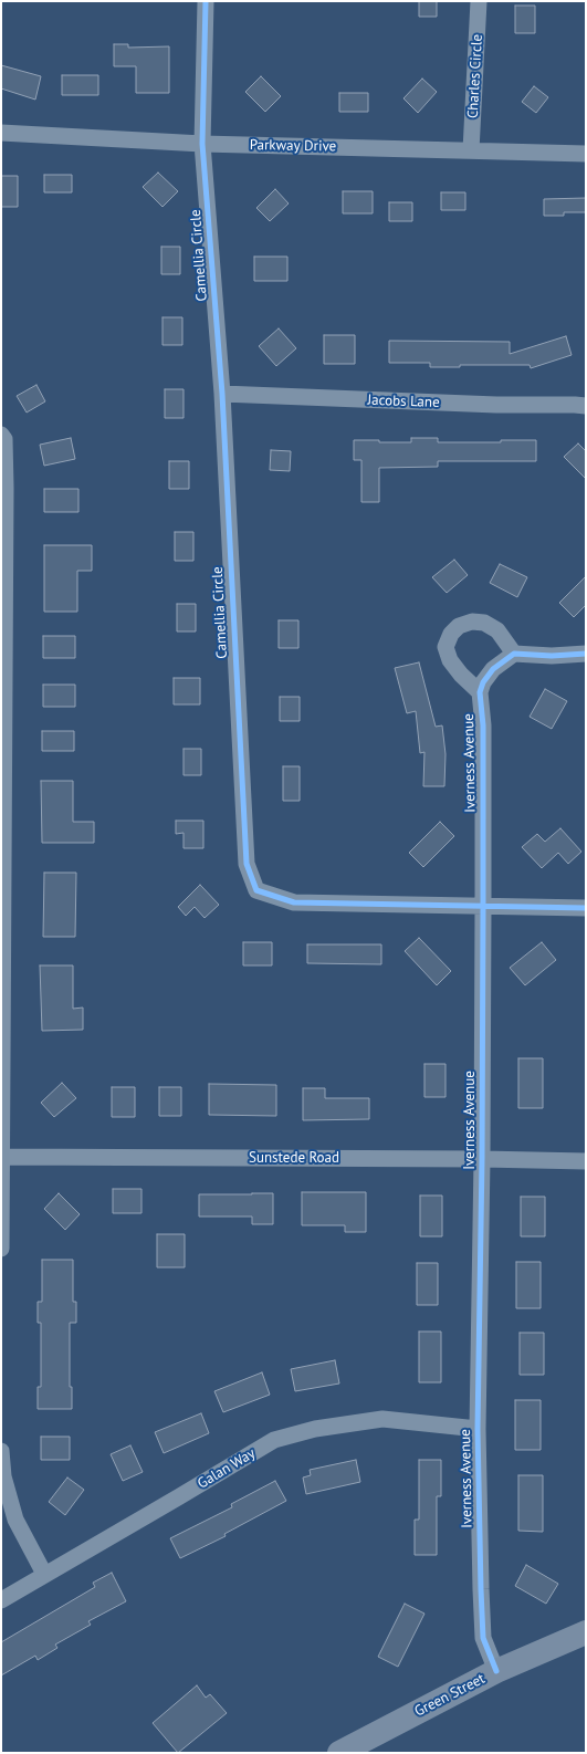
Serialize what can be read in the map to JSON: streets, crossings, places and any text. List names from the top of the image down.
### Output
{
  "streets": {
    "street": [
      "Charles Circle",
      "Parkway Drive",
      "Camellia Circle",
      "Jacobs Lane",
      "Iverness Avenue",
      "Sunstede Road",
      "Galan Way",
      "Green Street"
    ]
  },
  "crossings": [
    ["Charles Circle", "Parkway Drive"],
    ["Parkway Drive", "Camellia Circle"],
    ["Camellia Circle", "Jacobs Lane"],
    ["Camellia Circle", "Iverness Avenue"],
    ["Iverness Avenue", "Sunstede Road"],
    ["Iverness Avenue", "Galan Way"],
    ["Iverness Avenue", "Green Street"]
  ]
}
